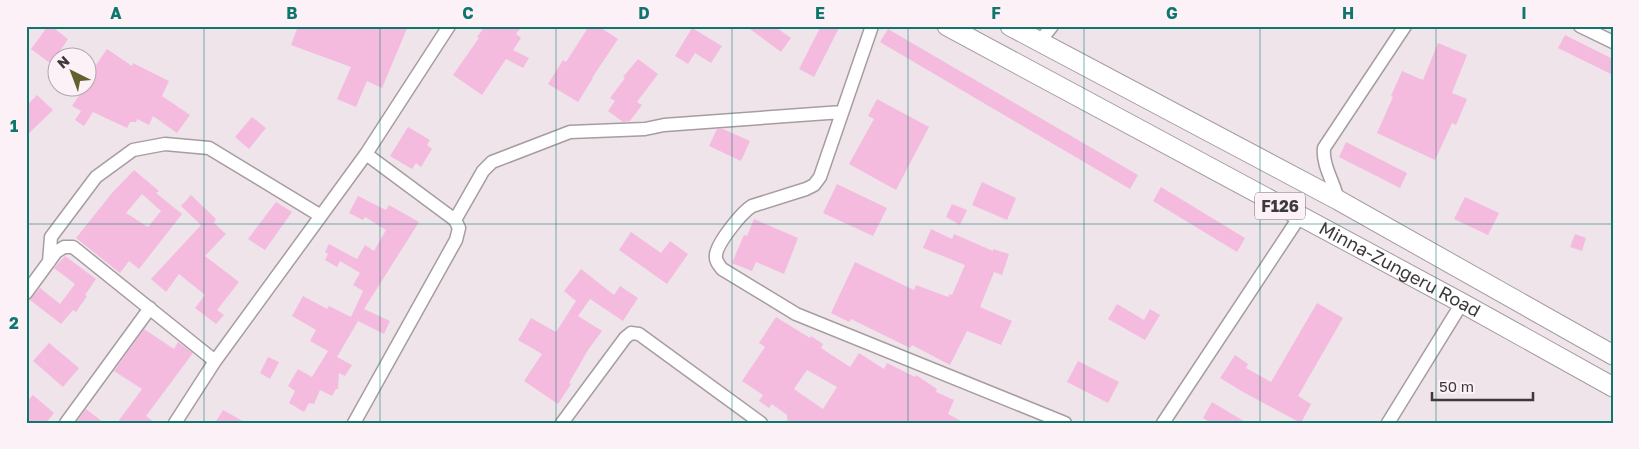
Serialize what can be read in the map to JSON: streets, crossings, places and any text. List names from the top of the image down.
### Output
{
  "streets": {
    "main road": ["F126", "Minna-Zungeru Road"]
  },
  "scale_bar": "50 m",
  "north": "top left",
  "grid": {
    "columns": [
      "A",
      "B",
      "C",
      "D",
      "E",
      "F",
      "G",
      "H",
      "I"
    ],
    "rows": ["1", "2"]
  }
}
